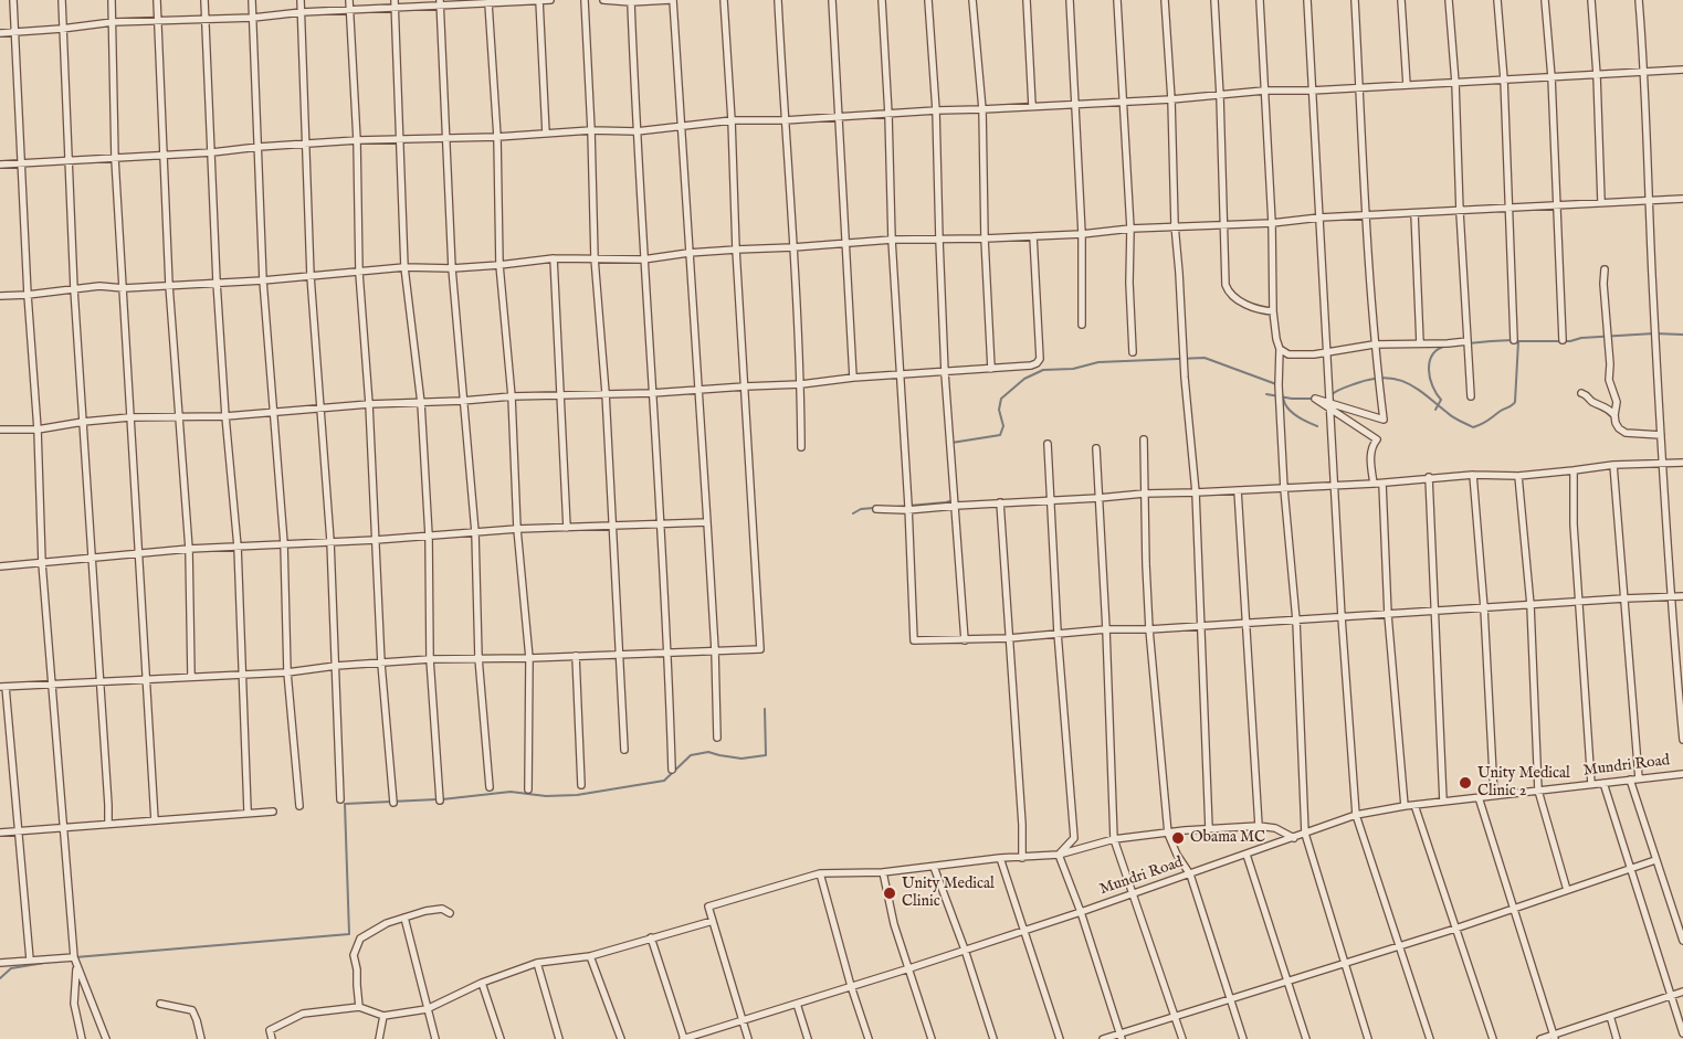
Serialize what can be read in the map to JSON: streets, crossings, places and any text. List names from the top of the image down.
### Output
{
  "streets": {
    "street": ["Mundri Road"]
  },
  "places": ["Unity Medical Clinic 2", "Obama MC", "Unity Medical Clinic"]
}
